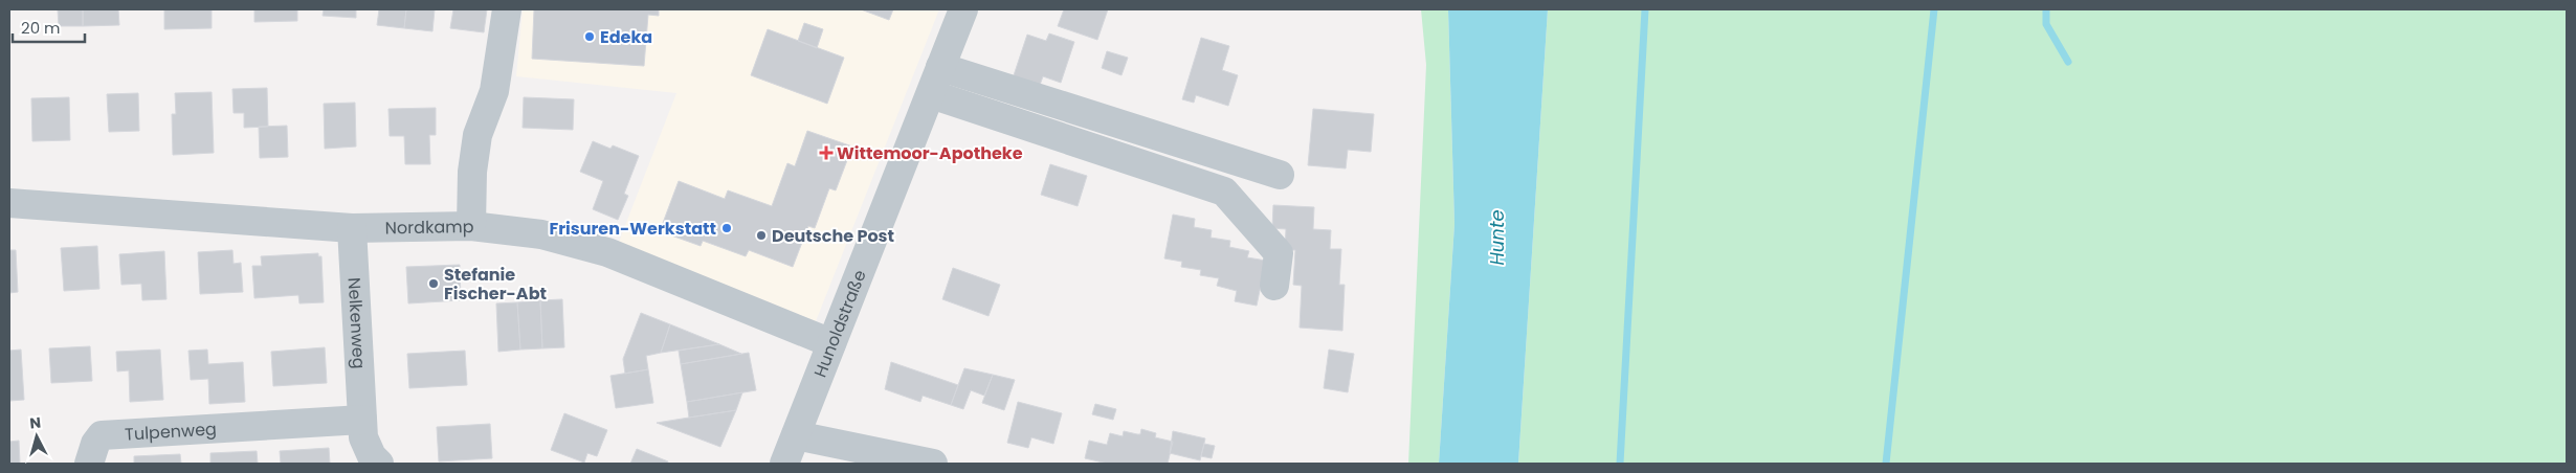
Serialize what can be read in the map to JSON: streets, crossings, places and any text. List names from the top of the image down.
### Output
{
  "streets": {
    "street": [
      "Nordkamp",
      "Nelkenweg",
      "Hunoldstraße",
      "Tulpenweg"
    ]
  },
  "crossings": [
    ["Nordkamp", "Nelkenweg"],
    ["Nordkamp", "Hunoldstraße"],
    ["Nelkenweg", "Tulpenweg"]
  ],
  "water": ["Hunte"],
  "places": {
    "other": [
      "Edeka",
      "Frisuren-Werkstatt",
      "Deutsche Post",
      "Stefanie Fischer-Abt"
    ],
    "health": ["Wittemoor-Apotheke"]
  },
  "scale_bar": "20 m",
  "north": "top"
}
